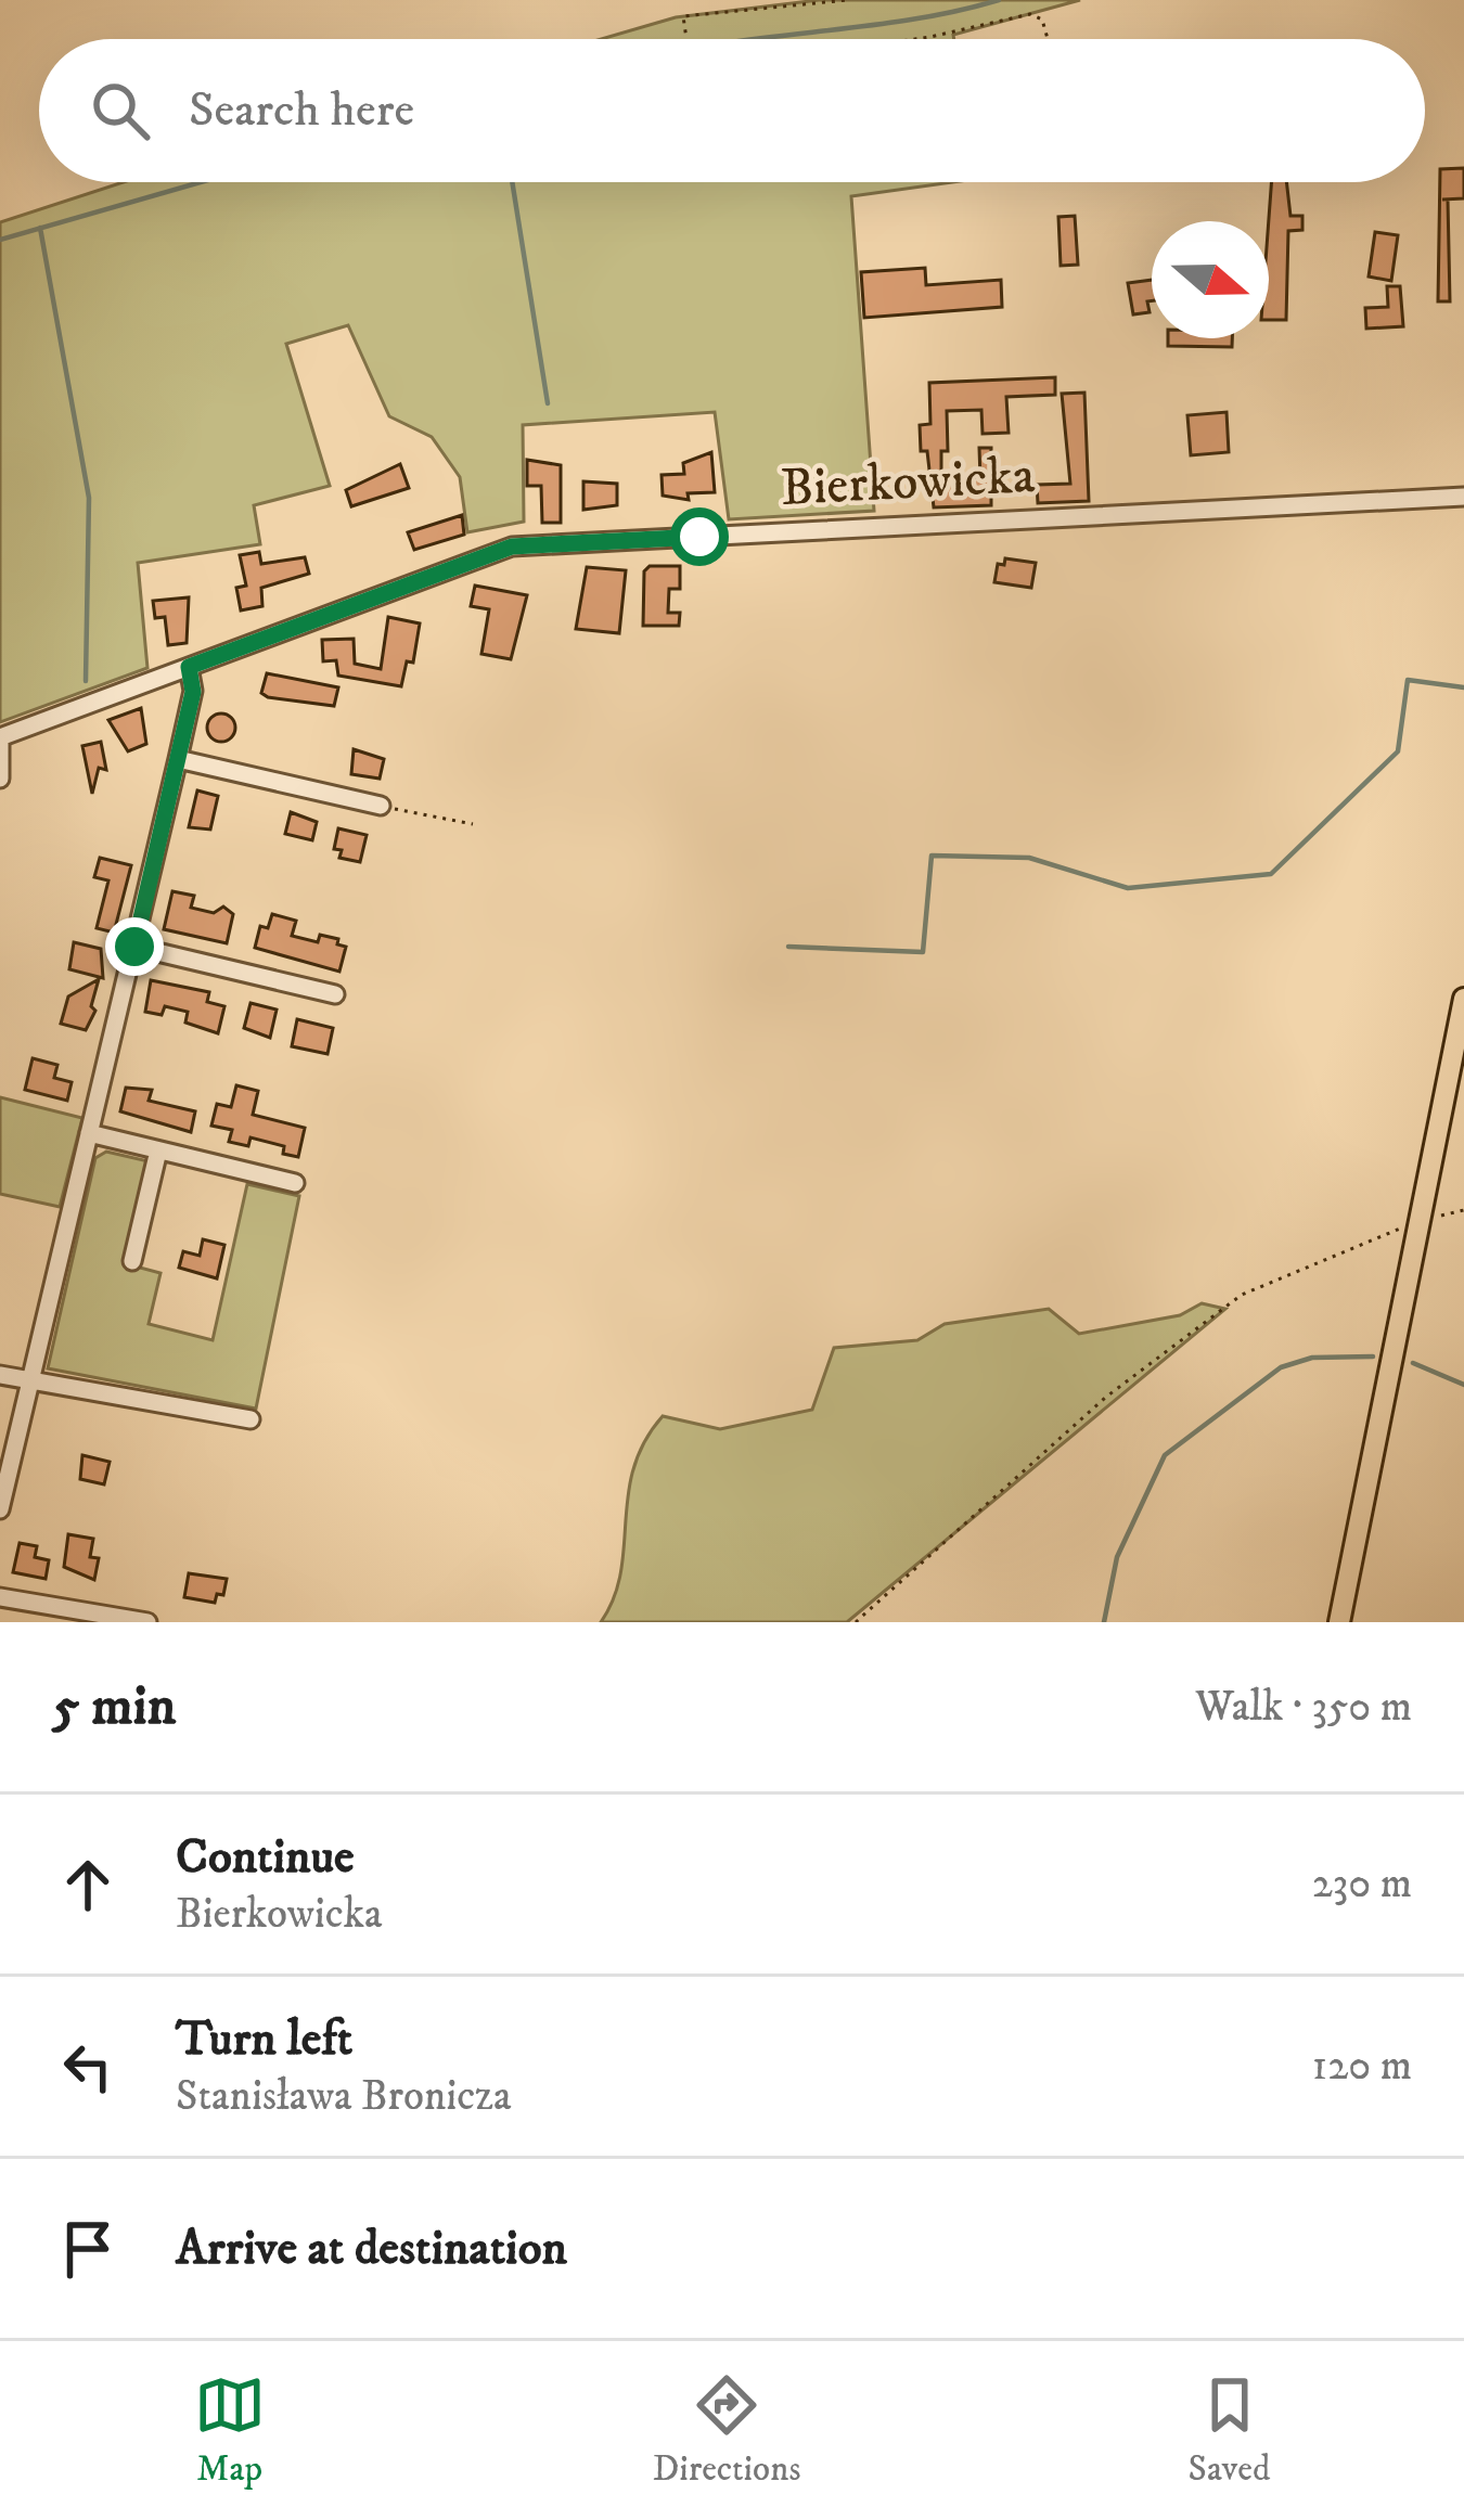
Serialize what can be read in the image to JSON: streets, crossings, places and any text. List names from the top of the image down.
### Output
{
  "streets": {
    "street": ["Bierkowicka"]
  },
  "north": "right",
  "page": {
    "search": "Search here",
    "heading": ["5 min", "Walk · 350 m"],
    "list": [
      ["Continue", "Bierkowicka", "230 m"],
      ["Turn left", "Stanisława Bronicza", "120 m"],
      "Arrive at destination"
    ],
    "nav": ["Map", "Directions", "Saved"]
  }
}
